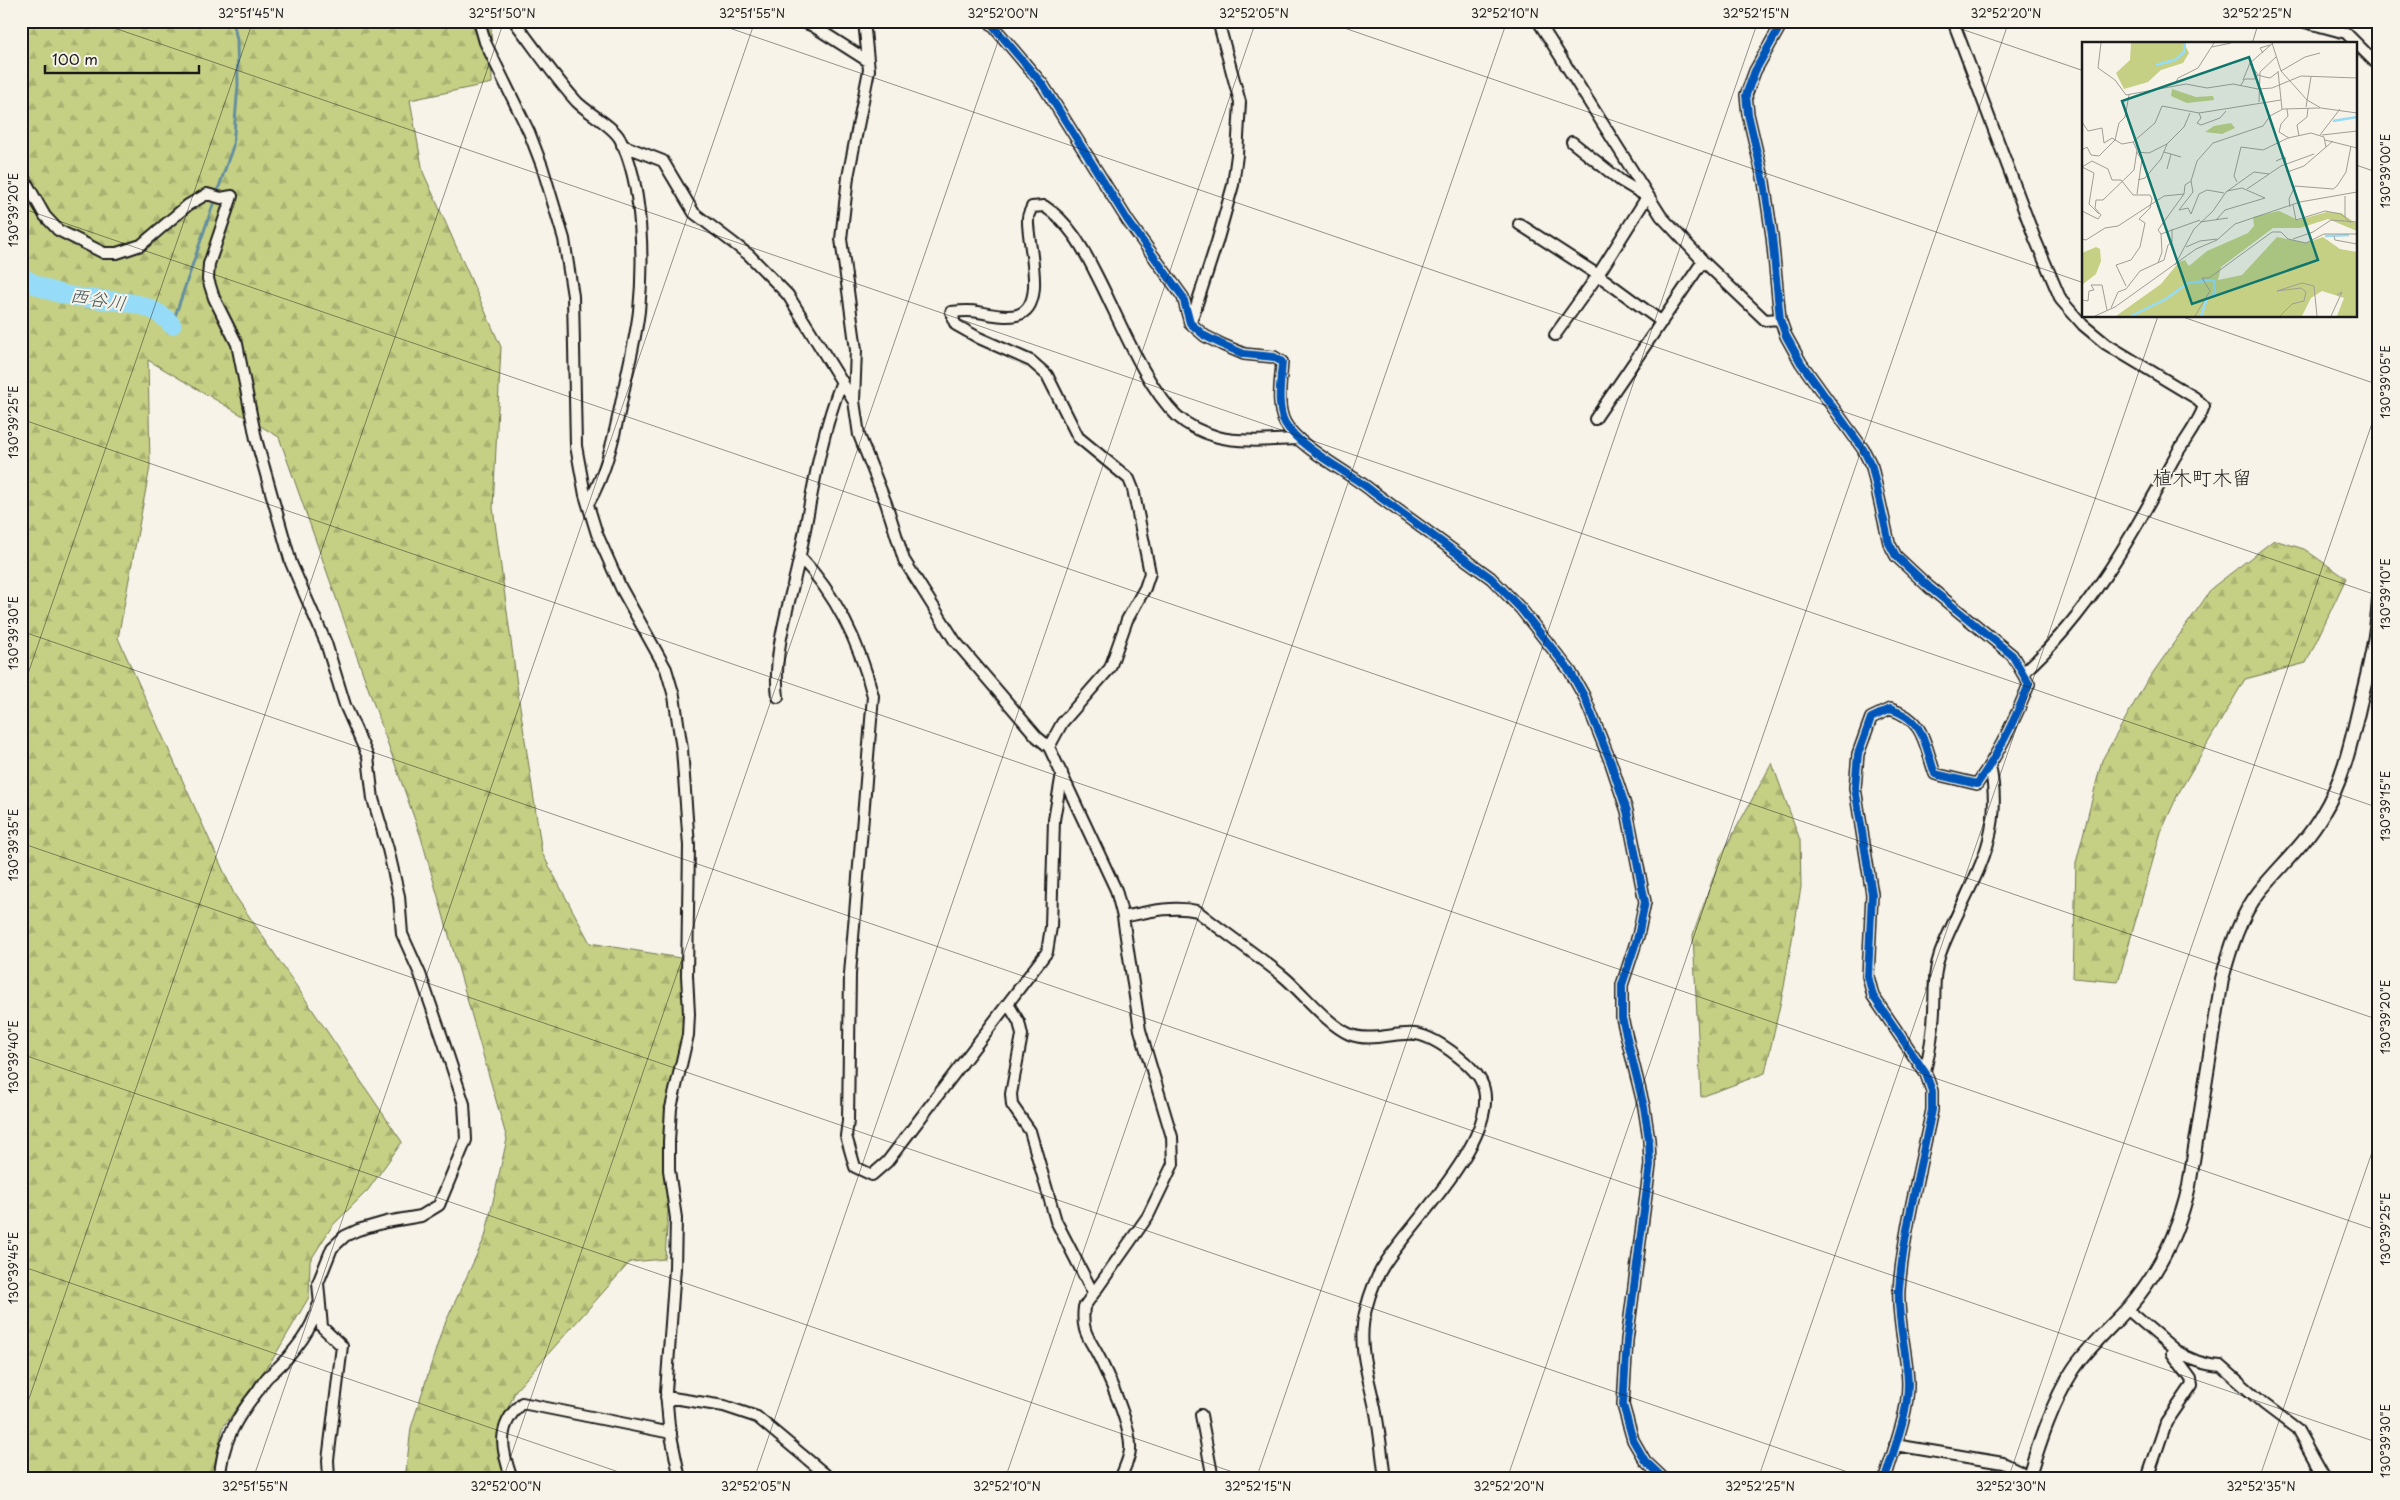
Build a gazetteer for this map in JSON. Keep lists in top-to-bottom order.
{
  "districts": ["植木町木留"],
  "water": ["西谷川"],
  "scale_bar": "100 m",
  "coordinates": [
    "32°51'45\"N",
    "32°51'50\"N",
    "32°51'55\"N",
    "32°52'00\"N",
    "32°52'05\"N",
    "32°52'10\"N",
    "32°52'15\"N",
    "32°52'20\"N",
    "32°52'25\"N",
    "130°39'00\"E",
    "130°39'20\"E",
    "130°39'05\"E",
    "130°39'25\"E",
    "130°39'10\"E",
    "130°39'30\"E",
    "130°39'15\"E",
    "130°39'35\"E",
    "130°39'40\"E",
    "130°39'45\"E",
    "32°52'30\"N",
    "32°52'35\"N"
  ]
}
